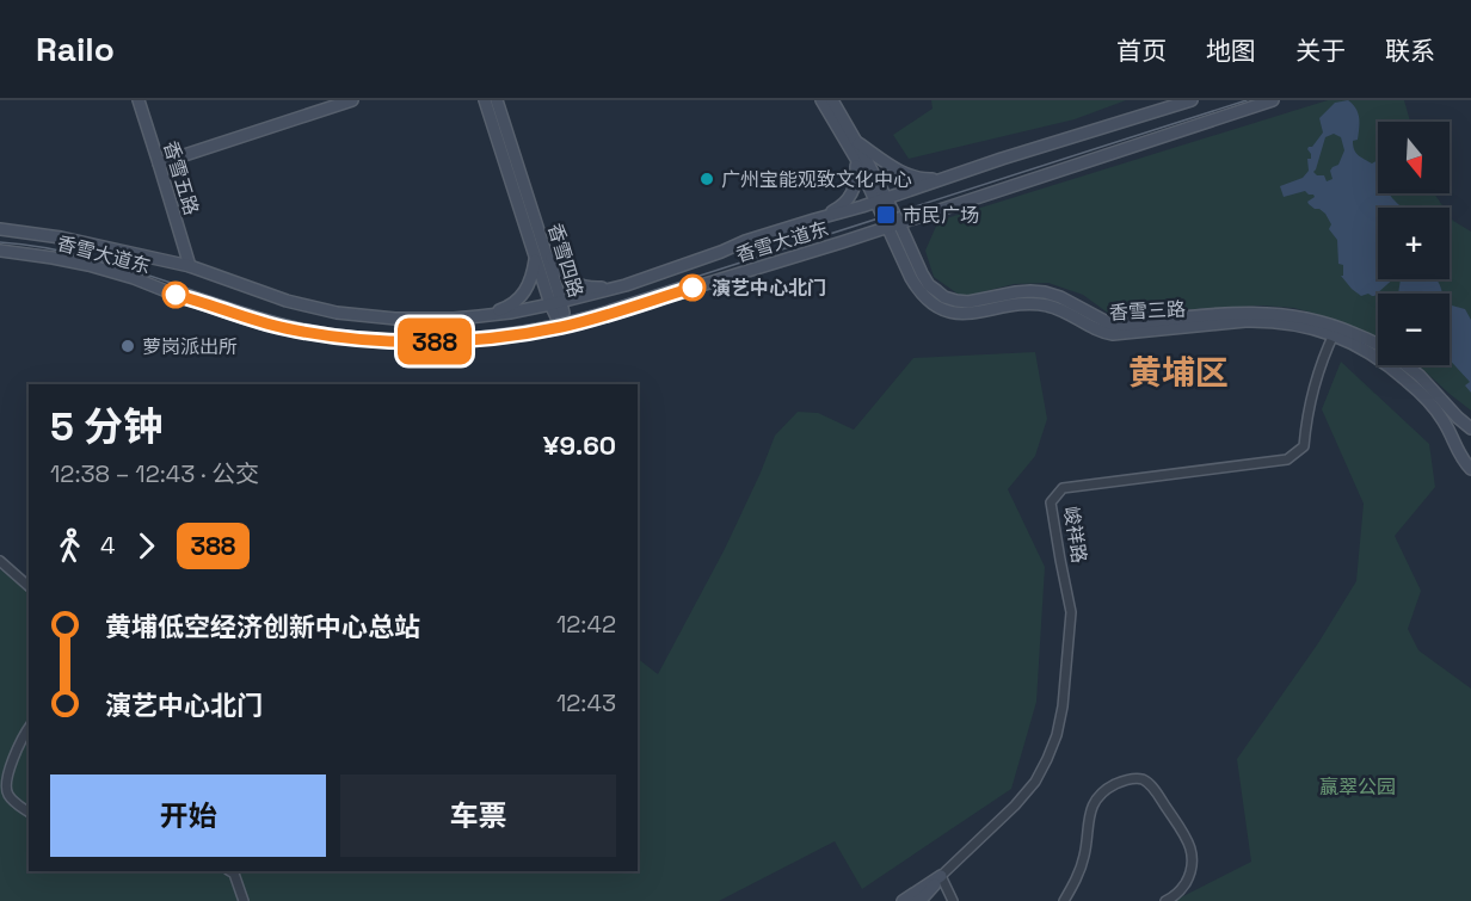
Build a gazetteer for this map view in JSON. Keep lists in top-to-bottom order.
{
  "streets": {
    "main road": [
      "香雪五路",
      "香雪大道东",
      "香雪四路",
      "香雪三路",
      "峻祥路"
    ]
  },
  "crossings": [
    ["香雪五路", "香雪大道东"],
    ["香雪大道东", "香雪四路"],
    ["香雪大道东", "香雪三路"],
    ["香雪三路", "峻祥路"]
  ],
  "districts": ["黄埔区"],
  "parks": ["赢翠公园"],
  "places": {
    "other": ["广州宝能观致文化中心", "演艺中心北门", "萝岗派出所"],
    "transit": ["市民广场"]
  },
  "lines": ["bus line 388"],
  "north": "bottom",
  "page": {
    "header": "Railo",
    "nav": [
      "首页",
      "地图",
      "关于",
      "联系"
    ],
    "on_map": "388",
    "map_buttons": ["+", "−"],
    "heading": ["5 分钟", "12:38 – 12:43 · 公交", "¥9.60"],
    "legs": ["4", "388"],
    "list": [
      {
        "name": "黄埔低空经济创新中心总站",
        "value": "12:42"
      },
      {
        "name": "演艺中心北门",
        "value": "12:43"
      }
    ],
    "buttons": ["开始", "车票"]
  }
}
